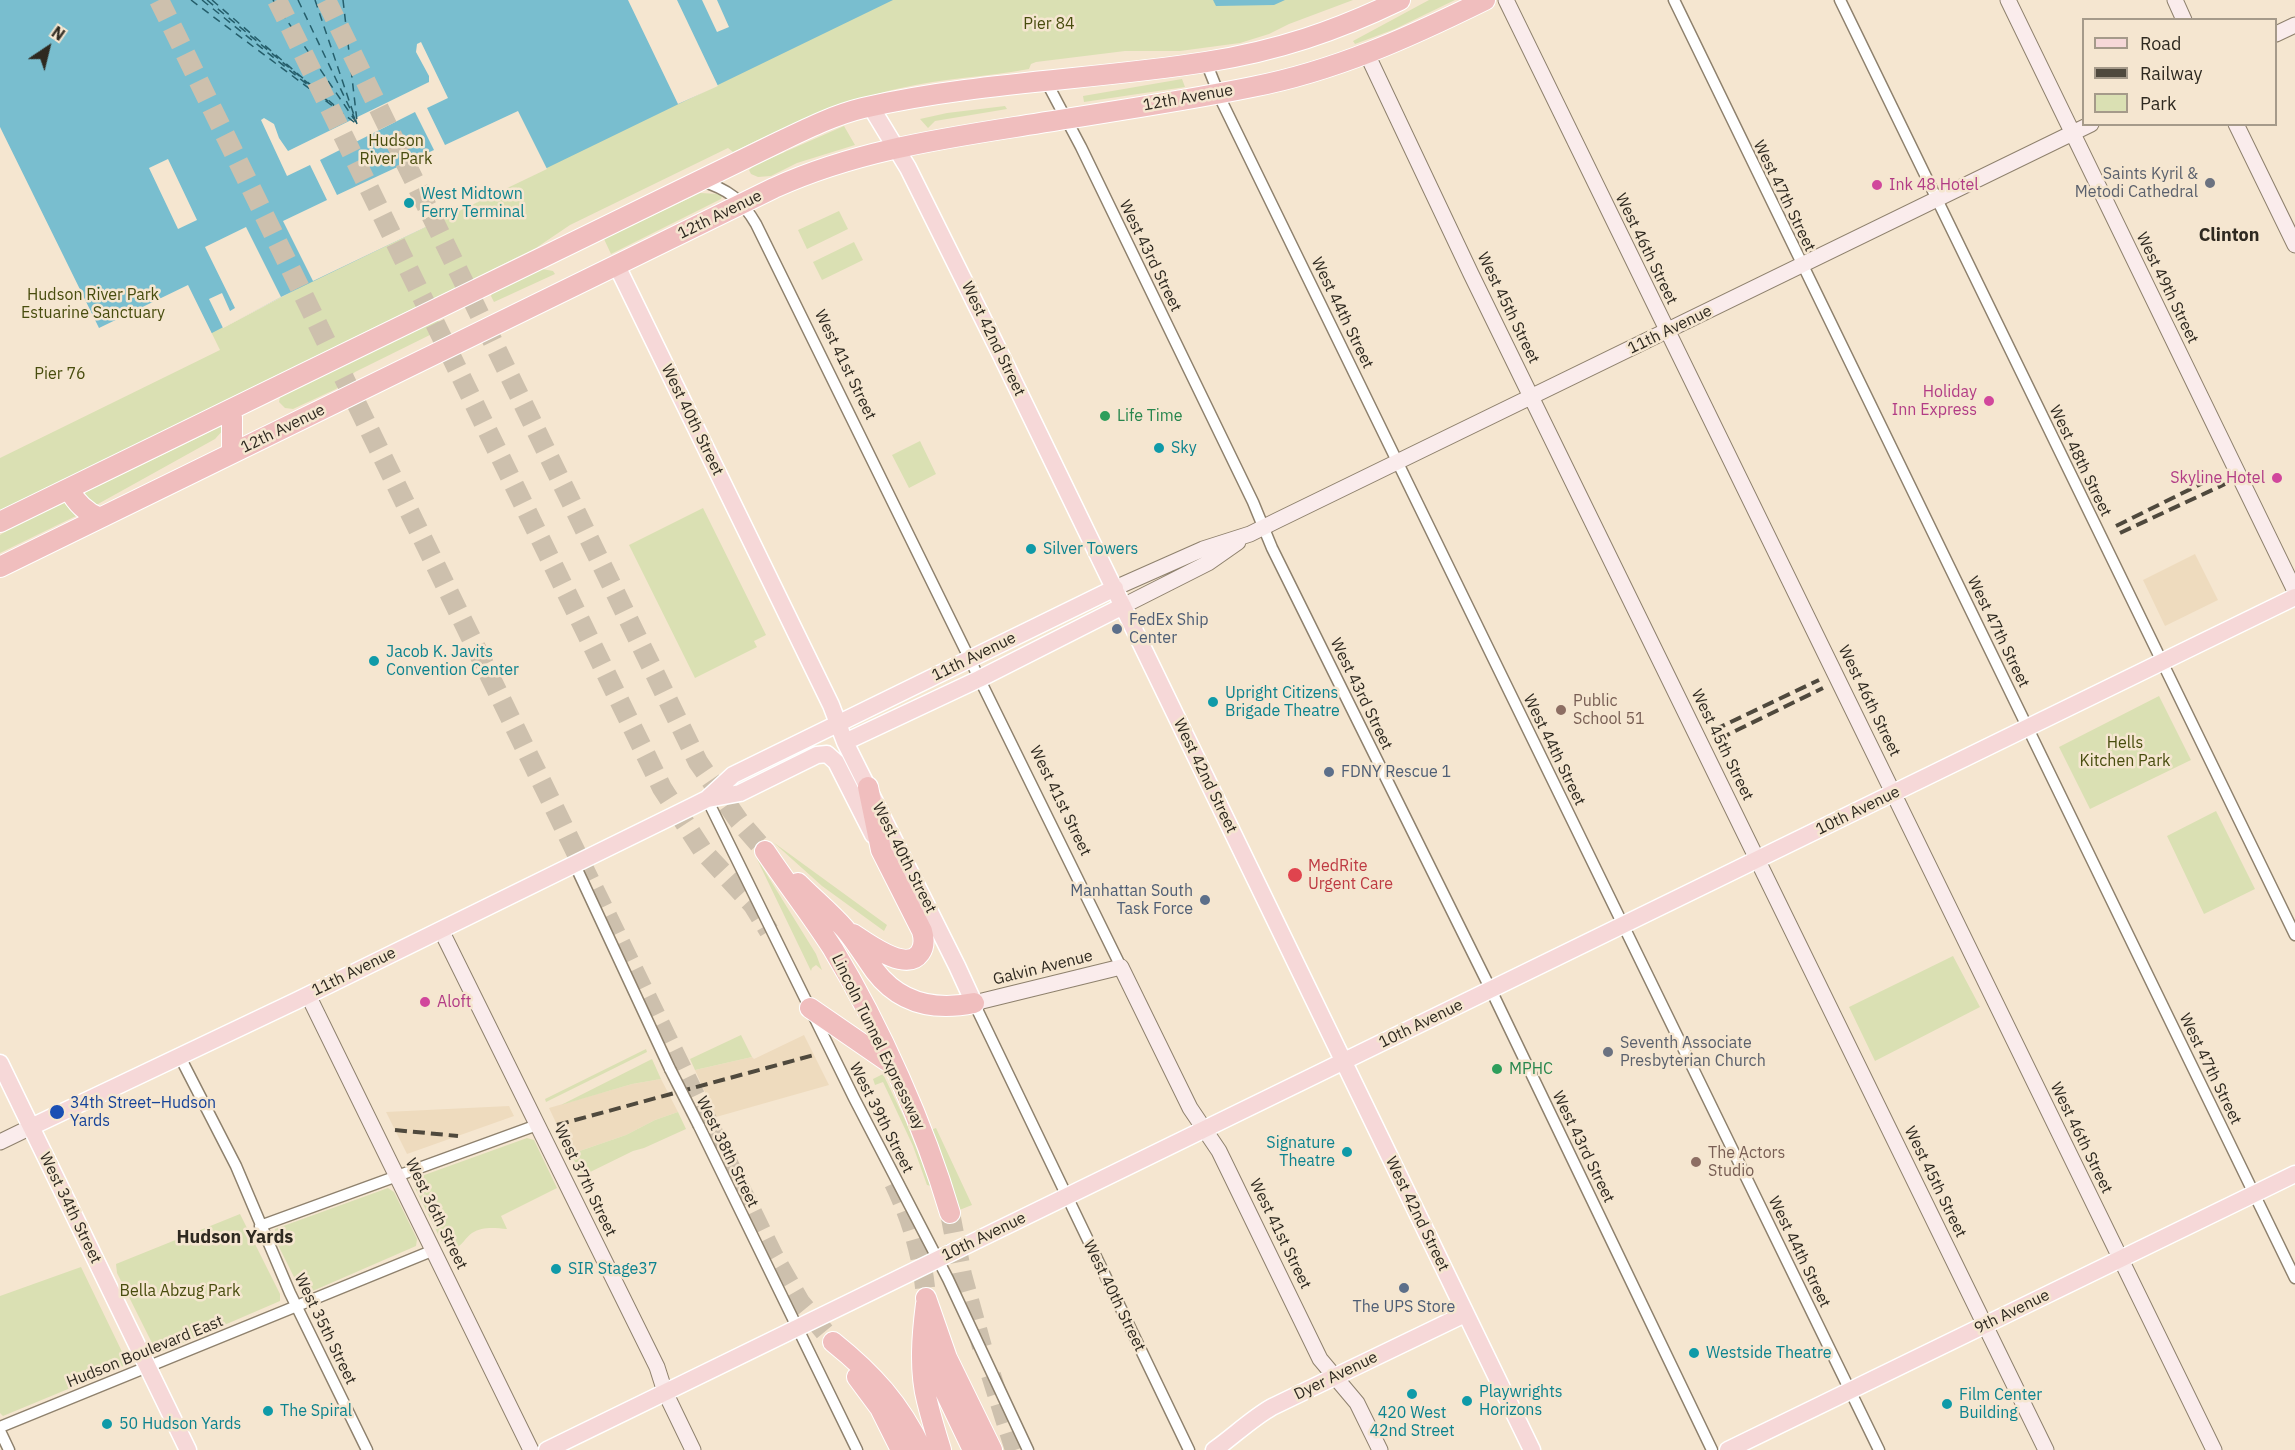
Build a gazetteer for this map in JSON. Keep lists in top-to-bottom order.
{
  "streets": {
    "highway": ["12th Avenue", "Lincoln Tunnel Expressway"],
    "main road": [
      "West 46th Street",
      "West 49th Street",
      "West 45th Street",
      "11th Avenue",
      "West 42nd Street",
      "West 41st Street",
      "West 40th Street",
      "10th Avenue",
      "Galvin Avenue",
      "West 37th Street",
      "West 34th Street",
      "West 36th Street",
      "9th Avenue",
      "Dyer Avenue"
    ],
    "street": [
      "West 47th Street",
      "West 43rd Street",
      "West 44th Street",
      "West 48th Street",
      "West 39th Street",
      "West 38th Street",
      "West 35th Street",
      "Hudson Boulevard East"
    ]
  },
  "crossings": [
    ["12th Avenue", "West 43rd Street"],
    ["12th Avenue", "West 45th Street"],
    ["12th Avenue", "West 44th Street"],
    ["12th Avenue", "West 42nd Street"],
    ["12th Avenue", "West 41st Street"],
    ["12th Avenue", "West 40th Street"],
    ["West 47th Street", "11th Avenue"],
    ["West 47th Street", "10th Avenue"],
    ["West 47th Street", "9th Avenue"],
    ["West 46th Street", "11th Avenue"],
    ["West 46th Street", "10th Avenue"],
    ["West 46th Street", "9th Avenue"],
    ["West 43rd Street", "11th Avenue"],
    ["West 43rd Street", "10th Avenue"],
    ["West 49th Street", "11th Avenue"],
    ["West 45th Street", "11th Avenue"],
    ["West 45th Street", "10th Avenue"],
    ["West 45th Street", "9th Avenue"],
    ["West 44th Street", "11th Avenue"],
    ["West 44th Street", "10th Avenue"],
    ["West 44th Street", "9th Avenue"],
    ["11th Avenue", "West 42nd Street"],
    ["11th Avenue", "West 41st Street"],
    ["11th Avenue", "West 40th Street"],
    ["11th Avenue", "West 48th Street"],
    ["11th Avenue", "West 39th Street"],
    ["11th Avenue", "West 38th Street"],
    ["11th Avenue", "West 37th Street"],
    ["11th Avenue", "West 34th Street"],
    ["11th Avenue", "West 36th Street"],
    ["11th Avenue", "West 35th Street"],
    ["West 42nd Street", "10th Avenue"],
    ["West 42nd Street", "Dyer Avenue"],
    ["West 41st Street", "10th Avenue"],
    ["West 41st Street", "Galvin Avenue"],
    ["West 41st Street", "Dyer Avenue"],
    ["West 40th Street", "10th Avenue"],
    ["West 40th Street", "Galvin Avenue"],
    ["West 48th Street", "10th Avenue"],
    ["10th Avenue", "West 39th Street"],
    ["10th Avenue", "West 38th Street"],
    ["10th Avenue", "West 37th Street"],
    ["West 34th Street", "Hudson Boulevard East"],
    ["West 36th Street", "Hudson Boulevard East"],
    ["West 35th Street", "Hudson Boulevard East"]
  ],
  "districts": ["Clinton", "Hudson Yards"],
  "parks": [
    "Pier 84",
    "Hudson River Park",
    "Hudson River Park Estuarine Sanctuary",
    "Pier 76",
    "Hells Kitchen Park",
    "Bella Abzug Park"
  ],
  "places": [
    "Saints Kyril & Metodi Cathedral",
    "Ink 48 Hotel",
    "West Midtown Ferry Terminal",
    "Holiday Inn Express",
    "Life Time",
    "Sky",
    "Skyline Hotel",
    "Silver Towers",
    "FedEx Ship Center",
    "Jacob K. Javits Convention Center",
    "Upright Citizens Brigade Theatre",
    "Public School 51",
    "FDNY Rescue 1",
    "MedRite Urgent Care",
    "Manhattan South Task Force",
    "Aloft",
    "Seventh Associate Presbyterian Church",
    "MPHC",
    "34th Street–Hudson Yards",
    "Signature Theatre",
    "The Actors Studio",
    "SIR Stage37",
    "The UPS Store",
    "Westside Theatre",
    "420 West 42nd Street",
    "Playwrights Horizons",
    "Film Center Building",
    "The Spiral",
    "50 Hudson Yards"
  ],
  "legend": ["Road", "Railway", "Park"],
  "north": "top right"
}
